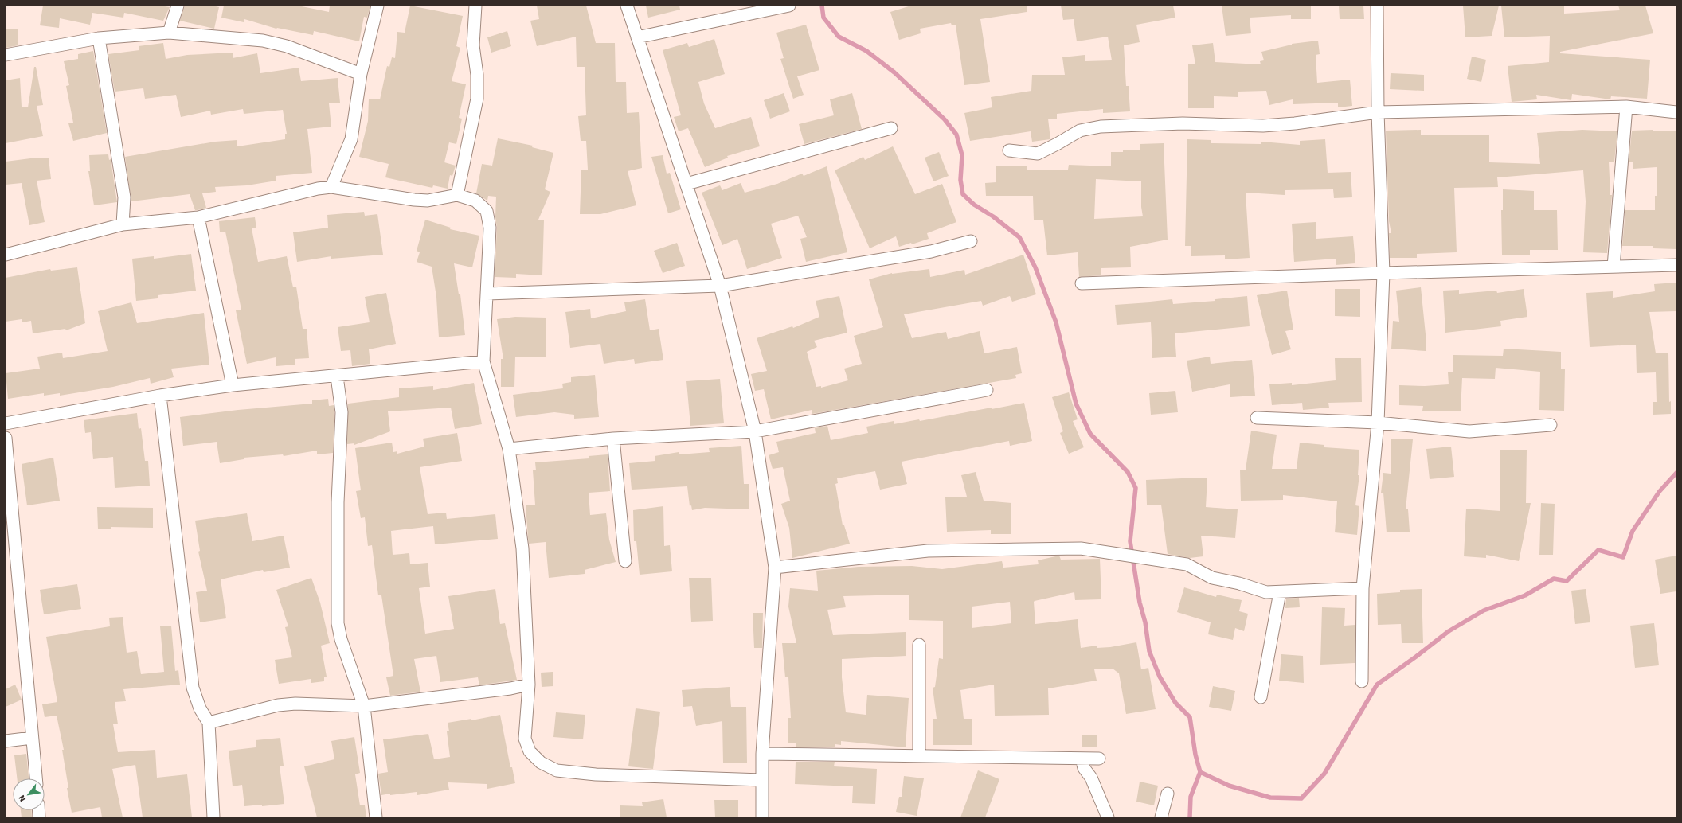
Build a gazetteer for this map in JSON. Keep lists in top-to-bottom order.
{
  "north": "bottom left"
}
